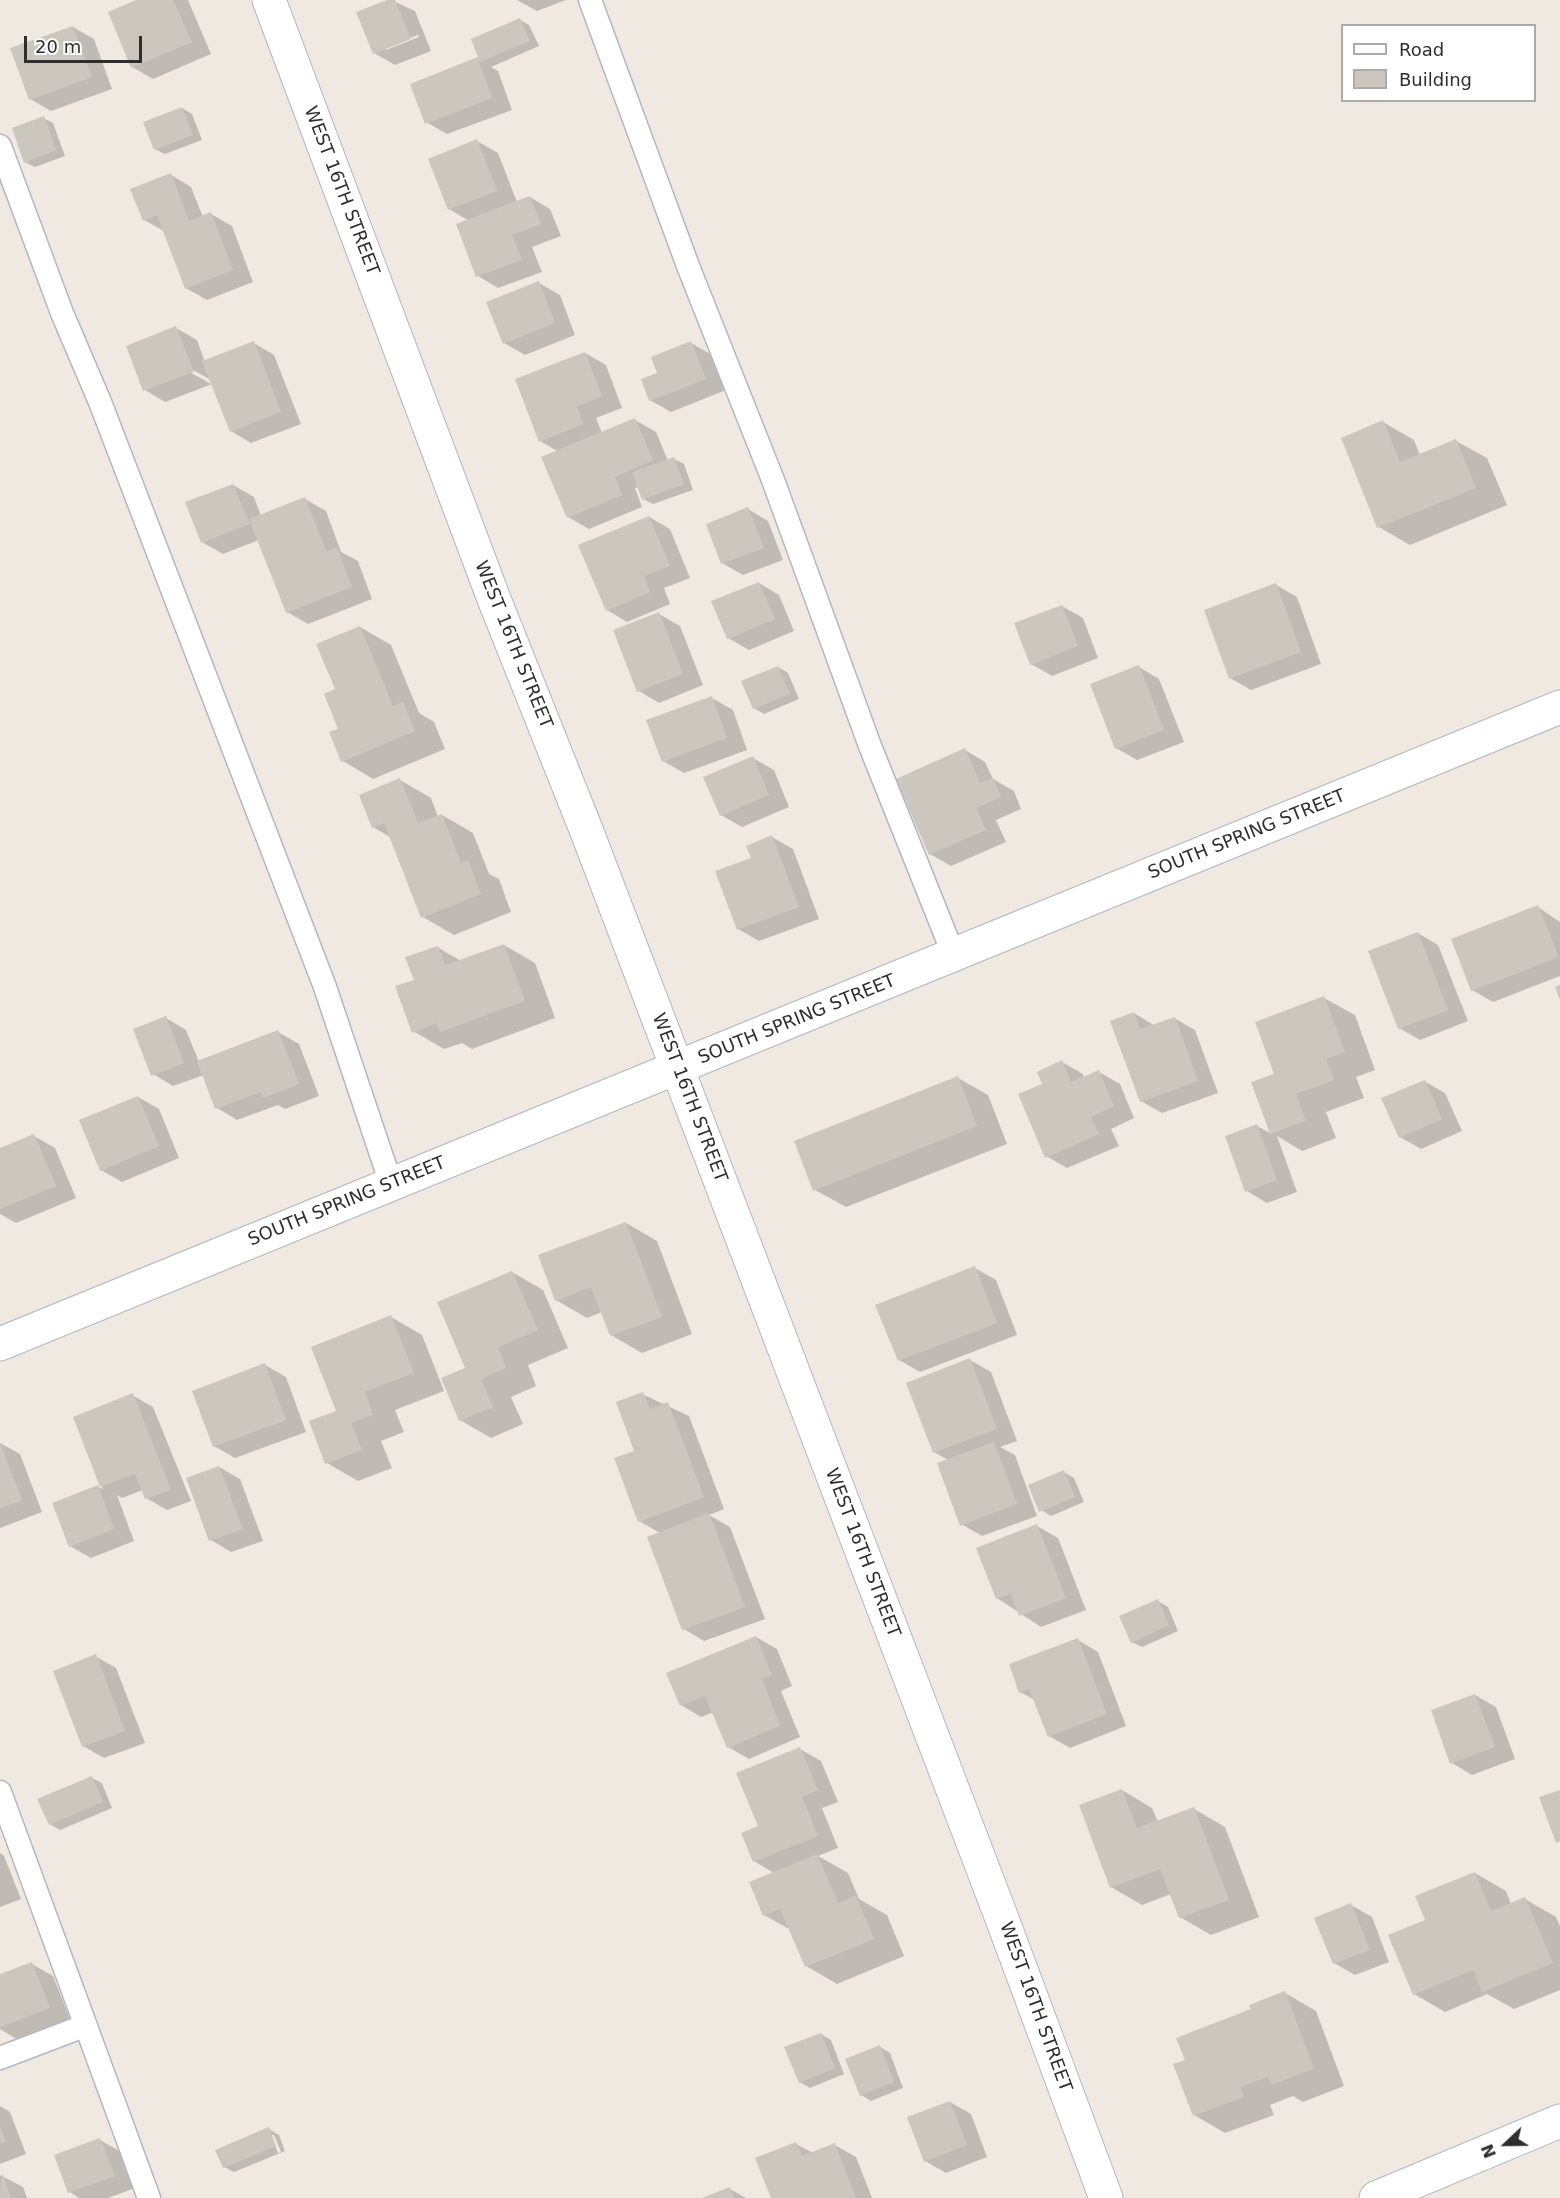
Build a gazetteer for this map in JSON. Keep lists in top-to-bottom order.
{
  "streets": {
    "street": ["WEST 16TH STREET", "SOUTH SPRING STREET"]
  },
  "crossings": [
    ["WEST 16TH STREET", "SOUTH SPRING STREET"]
  ],
  "legend": ["Road", "Building"],
  "scale_bar": "20 m",
  "north": "left"
}
